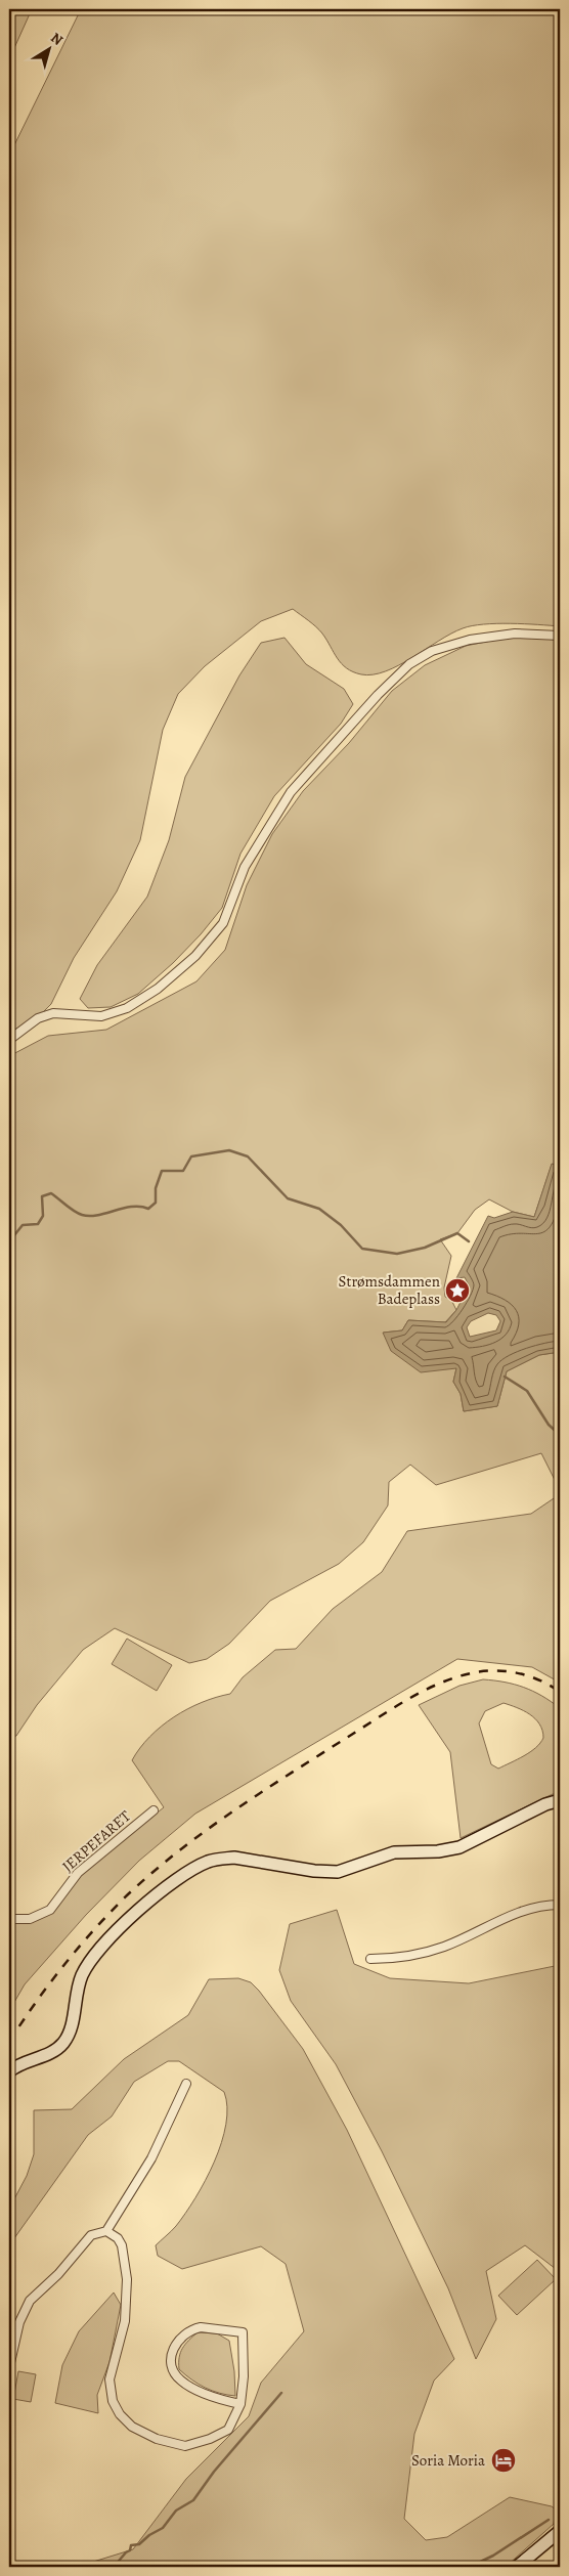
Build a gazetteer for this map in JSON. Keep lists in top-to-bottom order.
{
  "streets": {
    "street": ["JERPEFARET"]
  },
  "places": {
    "place": ["Strømsdammen Badeplass"],
    "hotel": ["Soria Moria"]
  },
  "north": "top right"
}
